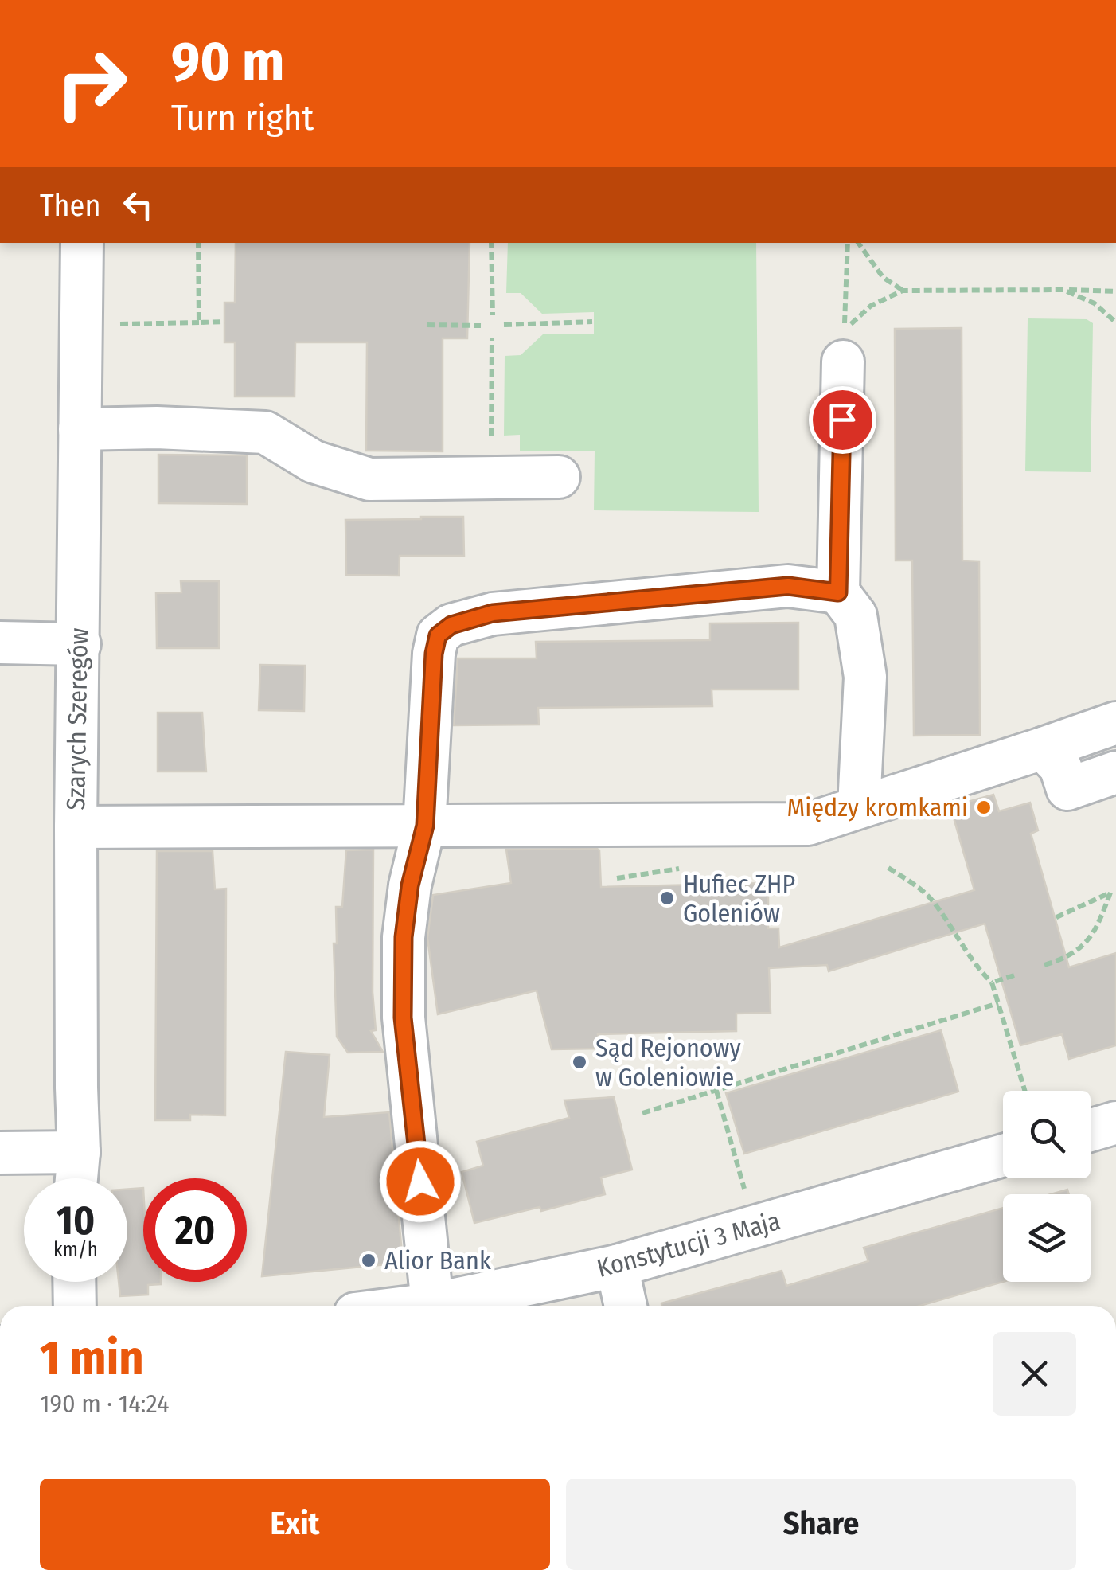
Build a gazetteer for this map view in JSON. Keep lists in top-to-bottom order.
{
  "streets": {
    "street": ["Szarych Szeregów", "Konstytucji 3 Maja"]
  },
  "places": [
    "Między kromkami",
    "Hufiec ZHP Goleniów",
    "Sąd Rejonowy w Goleniowie",
    "Alior Bank"
  ],
  "page": {
    "turn": ["90 m", "Turn right"],
    "then": "Then",
    "speed": "10 km/h",
    "limit": "20",
    "heading": ["1 min", "190 m · 14:24"],
    "buttons": ["Exit", "Share"]
  }
}
